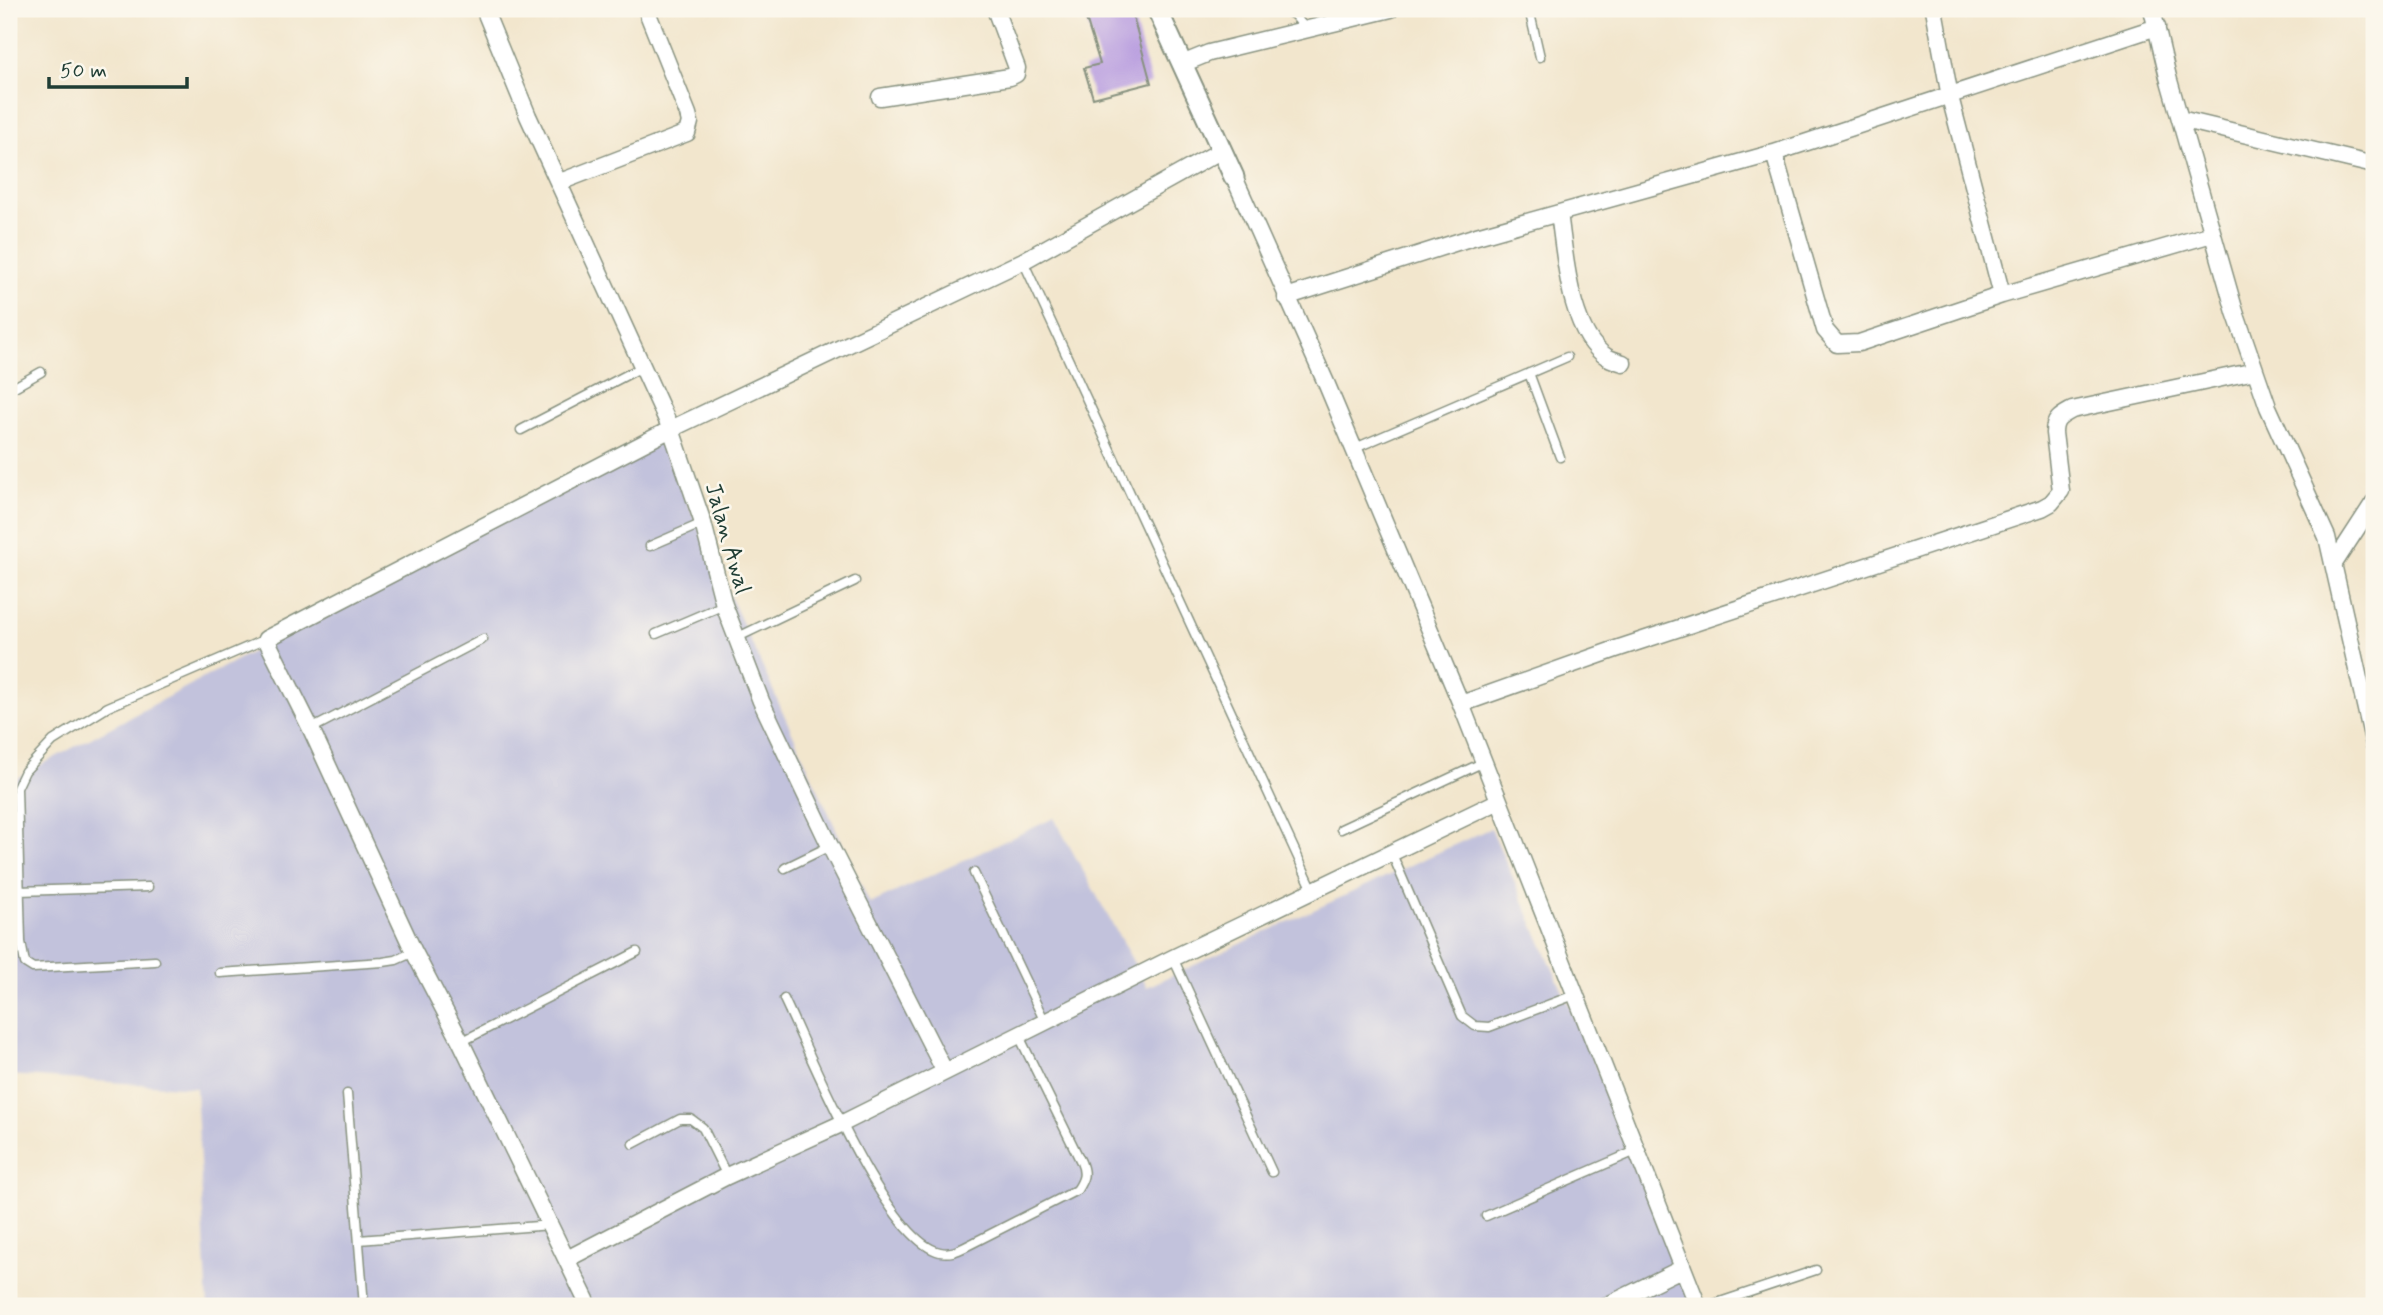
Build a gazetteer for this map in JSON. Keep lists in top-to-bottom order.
{
  "streets": {
    "street": ["Jalan Awal"]
  },
  "scale_bar": "50 m"
}
